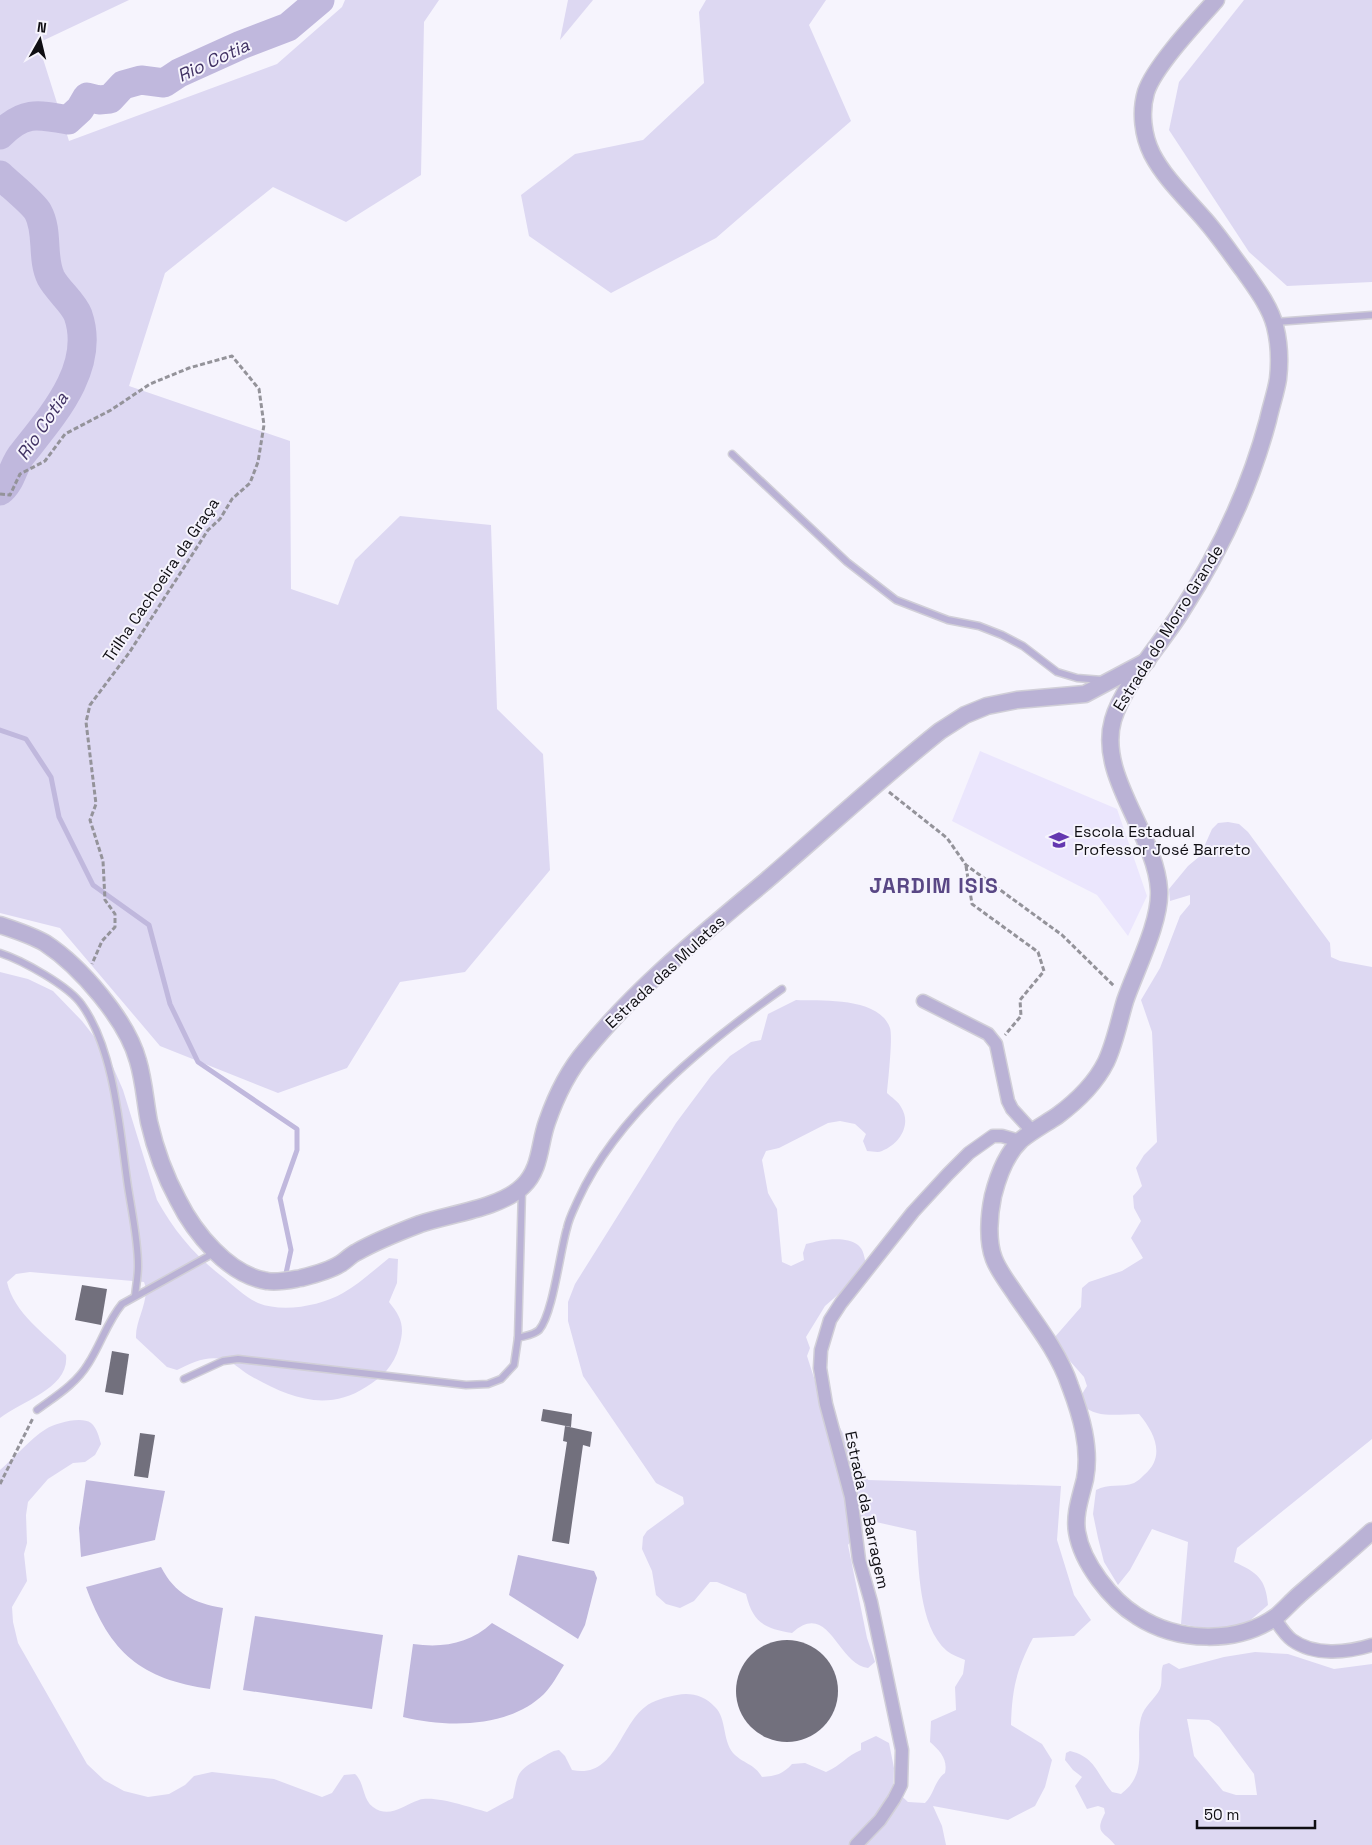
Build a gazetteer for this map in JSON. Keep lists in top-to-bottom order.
{
  "streets": {
    "street": ["Estrada do Morro Grande", "Estrada das Mulatas", "Estrada da Barragem"],
    "path": ["Trilha Cachoeira da Graça"]
  },
  "crossings": [
    ["Estrada do Morro Grande", "Estrada das Mulatas"],
    ["Estrada do Morro Grande", "Estrada da Barragem"]
  ],
  "districts": ["JARDIM ISIS"],
  "water": ["Rio Cotia"],
  "places": {
    "school or university": ["Escola Estadual Professor José Barreto"]
  },
  "scale_bar": "50 m",
  "north": "top"
}
